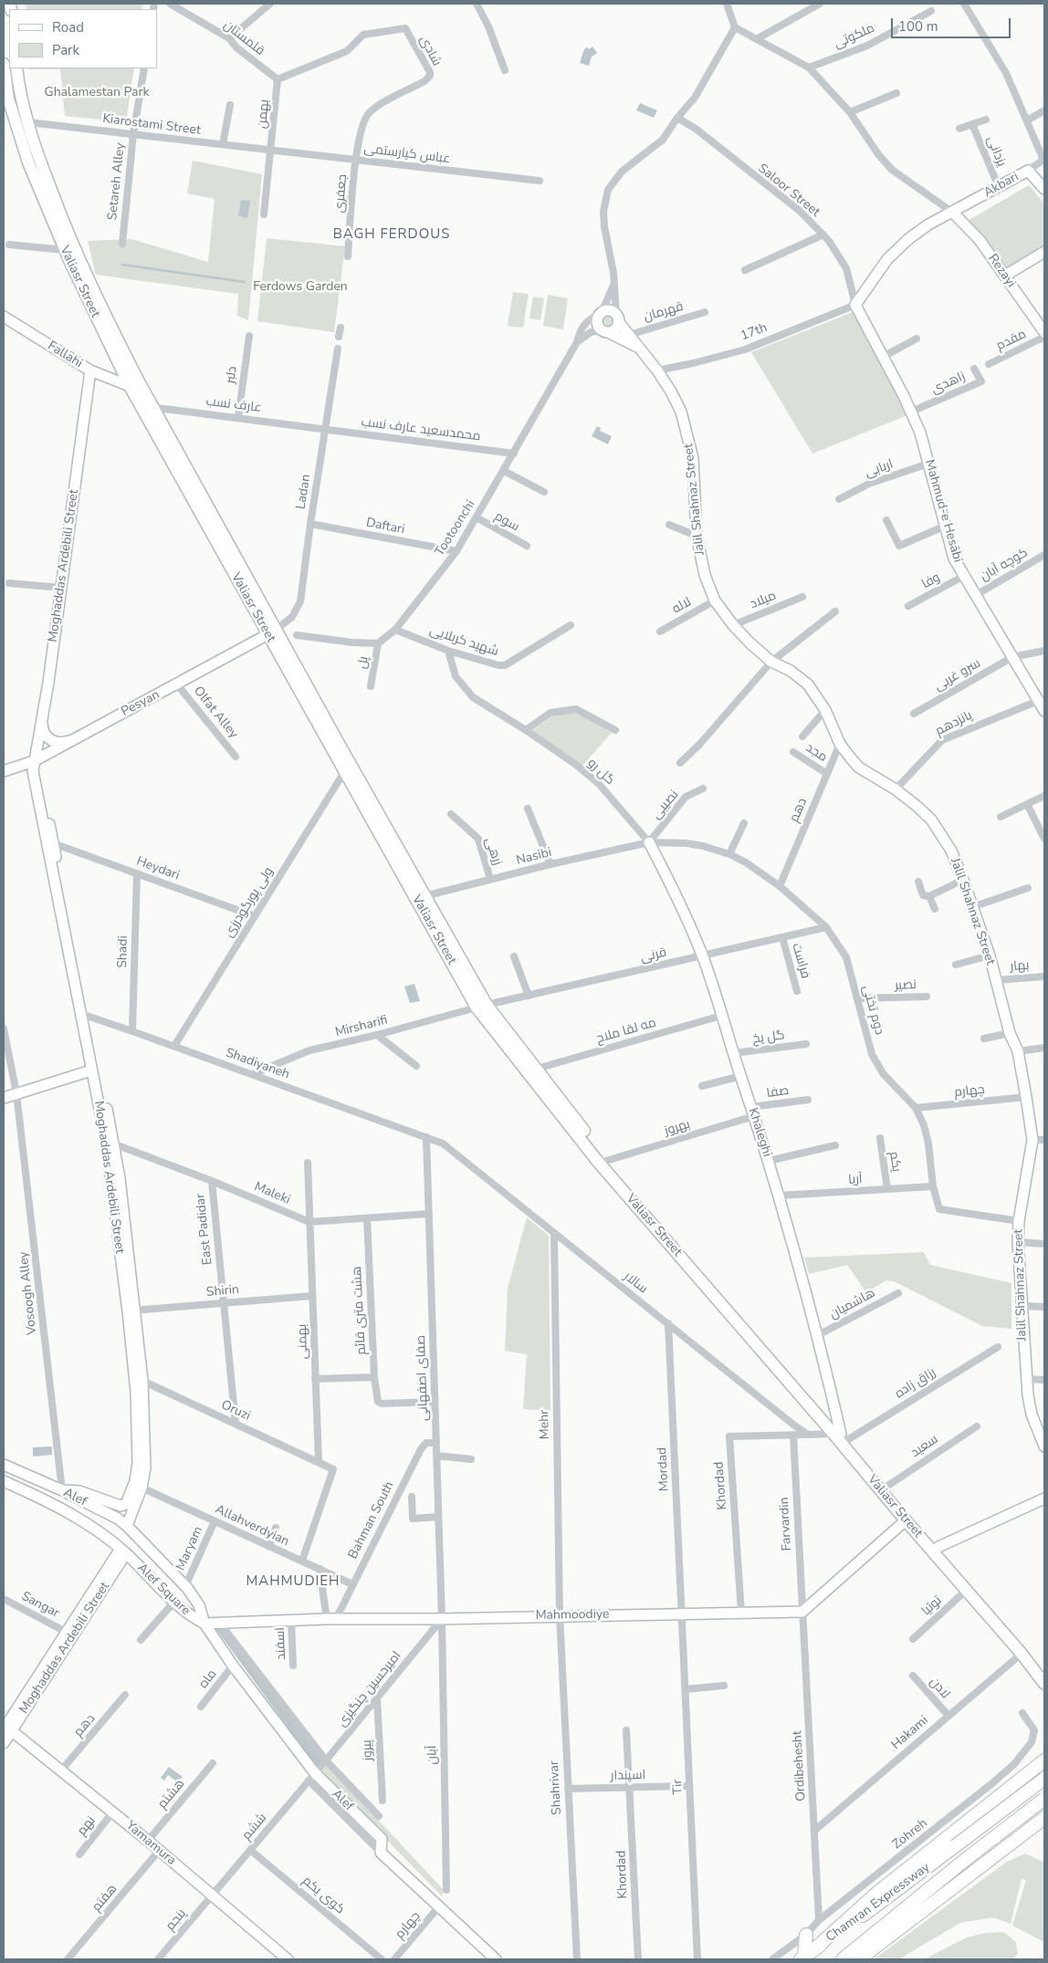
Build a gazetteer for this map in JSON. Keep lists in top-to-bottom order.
{
  "streets": {
    "highway": ["Chamran Expressway"],
    "main road": ["Valiasr Street"],
    "street": [
      "ملکوتی",
      "قلمستان",
      "شادی",
      "بهمن",
      "Kiarostami Street",
      "یزدانی",
      "عباس کیارستمی",
      "Setareh Alley",
      "Akbari",
      "Saloor Street",
      "جعفری",
      "Rezayi",
      "قهرمان",
      "17th",
      "مقدم",
      "Fallahi",
      "دلبر",
      "زاهدی",
      "عارف نسب",
      "محمدسعید عارف نسب",
      "اربابی",
      "Ladan",
      "Jalil Shahnaz Street",
      "Mahmud-e Hesābi",
      "سوم",
      "Daftari",
      "Tootoonchi",
      "کوچه آبان",
      "Moghaddas Ardebili Street",
      "وفا",
      "میلاد",
      "لاله",
      "شهید کربلایی",
      "پل",
      "سرو غربی",
      "Pesyan",
      "Olfat Alley",
      "پانزدهم",
      "مجد",
      "گل رو",
      "نصیبی",
      "دهم",
      "زرهی",
      "Nasibi",
      "Heydari",
      "ولی پورگودرزی",
      "Shadi",
      "قرنی",
      "فراست",
      "بهار",
      "نصیر",
      "دوم تختی",
      "Mirsharifi",
      "مه لقا ملاح",
      "گل یخ",
      "Shadiyaneh",
      "چهارم",
      "صفا",
      "بهروز",
      "Khaleghi",
      "یکم",
      "آریا",
      "Maleki",
      "East Padidar",
      "سالار",
      "Shirin",
      "Vosoogh Alley",
      "هاشمیان",
      "هشت متری قائم",
      "بهمنی",
      "صفای اصفهانی",
      "رزاق زاده",
      "Oruzi",
      "Mehr",
      "سعید",
      "Mordad",
      "Khordad",
      "Alef",
      "Bahman South",
      "Farvardin",
      "Allahverdyian",
      "Maryam",
      "Alef Square",
      "Sangar",
      "توتیا",
      "Mahmoodiye",
      "اسفند",
      "ماه",
      "لادن",
      "امیرحسین چنگیزی",
      "Hakami",
      "پیروز",
      "آبان",
      "Ordibehesht",
      "اسپندار",
      "Tir",
      "Shahrivar",
      "هشتم",
      "نهم",
      "ششم",
      "Zohreh",
      "Yamamura",
      "کوی یکم",
      "هفتم",
      "پنجم"
    ]
  },
  "crossings": [
    ["قلمستان", "شادی"],
    ["قلمستان", "بهمن"],
    ["شادی", "بهمن"],
    ["شادی", "عباس کیارستمی"],
    ["شادی", "جعفری"],
    ["بهمن", "Kiarostami Street"],
    ["بهمن", "عباس کیارستمی"],
    ["Kiarostami Street", "عباس کیارستمی"],
    ["Kiarostami Street", "Setareh Alley"],
    ["Kiarostami Street", "Valiasr Street"],
    ["یزدانی", "Akbari"],
    ["عباس کیارستمی", "جعفری"],
    ["Akbari", "Saloor Street"],
    ["Akbari", "Rezayi"],
    ["Akbari", "17th"],
    ["Akbari", "Mahmud-e Hesābi"],
    ["Saloor Street", "17th"],
    ["Saloor Street", "Mahmud-e Hesābi"],
    ["Valiasr Street", "Fallahi"],
    ["Valiasr Street", "عارف نسب"],
    ["Valiasr Street", "Ladan"],
    ["Valiasr Street", "Pesyan"],
    ["Valiasr Street", "Nasibi"],
    ["Valiasr Street", "ولی پورگودرزی"],
    ["Valiasr Street", "قرنی"],
    ["Valiasr Street", "Mirsharifi"],
    ["Valiasr Street", "مه لقا ملاح"],
    ["Valiasr Street", "بهروز"],
    ["Valiasr Street", "Khaleghi"],
    ["Valiasr Street", "رزاق زاده"],
    ["Valiasr Street", "سعید"],
    ["Valiasr Street", "توتیا"],
    ["Valiasr Street", "Hakami"],
    ["قهرمان", "Jalil Shahnaz Street"],
    ["17th", "Jalil Shahnaz Street"],
    ["17th", "Mahmud-e Hesābi"],
    ["Fallahi", "Moghaddas Ardebili Street"],
    ["دلبر", "عارف نسب"],
    ["زاهدی", "Mahmud-e Hesābi"],
    ["عارف نسب", "محمدسعید عارف نسب"],
    ["عارف نسب", "Ladan"],
    ["محمدسعید عارف نسب", "Ladan"],
    ["محمدسعید عارف نسب", "Tootoonchi"],
    ["اربابی", "Mahmud-e Hesābi"],
    ["Ladan", "Daftari"],
    ["Ladan", "Pesyan"],
    ["Jalil Shahnaz Street", "Tootoonchi"],
    ["Jalil Shahnaz Street", "میلاد"],
    ["Jalil Shahnaz Street", "لاله"],
    ["Jalil Shahnaz Street", "پانزدهم"],
    ["Jalil Shahnaz Street", "دهم"],
    ["Jalil Shahnaz Street", "بهار"],
    ["Jalil Shahnaz Street", "دوم تختی"],
    ["Jalil Shahnaz Street", "چهارم"],
    ["Mahmud-e Hesābi", "کوچه آبان"],
    ["Mahmud-e Hesābi", "وفا"],
    ["Mahmud-e Hesābi", "سرو غربی"],
    ["Mahmud-e Hesābi", "پانزدهم"],
    ["سوم", "Tootoonchi"],
    ["Daftari", "Tootoonchi"],
    ["Tootoonchi", "شهید کربلایی"],
    ["Tootoonchi", "پل"],
    ["Moghaddas Ardebili Street", "Pesyan"],
    ["Moghaddas Ardebili Street", "Heydari"],
    ["Moghaddas Ardebili Street", "Shadiyaneh"],
    ["Moghaddas Ardebili Street", "Maleki"],
    ["Moghaddas Ardebili Street", "Shirin"],
    ["Moghaddas Ardebili Street", "Vosoogh Alley"],
    ["Moghaddas Ardebili Street", "Oruzi"],
    ["Moghaddas Ardebili Street", "Alef"],
    ["Moghaddas Ardebili Street", "Allahverdyian"],
    ["Moghaddas Ardebili Street", "Alef Square"],
    ["Moghaddas Ardebili Street", "Sangar"],
    ["Moghaddas Ardebili Street", "Yamamura"],
    ["شهید کربلایی", "گل رو"],
    ["Pesyan", "Olfat Alley"],
    ["مجد", "دهم"],
    ["گل رو", "نصیبی"],
    ["گل رو", "Nasibi"],
    ["گل رو", "دوم تختی"],
    ["گل رو", "Khaleghi"],
    ["نصیبی", "Nasibi"],
    ["نصیبی", "دوم تختی"],
    ["نصیبی", "Khaleghi"],
    ["دهم", "دوم تختی"],
    ["دهم", "Yamamura"],
    ["زرهی", "Nasibi"],
    ["Nasibi", "دوم تختی"],
    ["Nasibi", "Khaleghi"],
    ["Heydari", "ولی پورگودرزی"],
    ["Heydari", "Shadi"],
    ["ولی پورگودرزی", "Shadiyaneh"],
    ["Shadi", "Shadiyaneh"],
    ["قرنی", "فراست"],
    ["قرنی", "دوم تختی"],
    ["قرنی", "Mirsharifi"],
    ["قرنی", "Khaleghi"],
    ["نصیر", "دوم تختی"],
    ["دوم تختی", "چهارم"],
    ["دوم تختی", "Khaleghi"],
    ["دوم تختی", "آریا"],
    ["Mirsharifi", "Shadiyaneh"],
    ["مه لقا ملاح", "Khaleghi"],
    ["گل یخ", "Khaleghi"],
    ["Shadiyaneh", "سالار"],
    ["Shadiyaneh", "صفای اصفهانی"],
    ["چهارم", "Alef"],
    ["صفا", "بهروز"],
    ["صفا", "Khaleghi"],
    ["بهروز", "Khaleghi"],
    ["Khaleghi", "آریا"],
    ["Khaleghi", "هاشمیان"],
    ["Khaleghi", "رزاق زاده"],
    ["یکم", "آریا"],
    ["Maleki", "East Padidar"],
    ["Maleki", "هشت متری قائم"],
    ["Maleki", "بهمنی"],
    ["Maleki", "صفای اصفهانی"],
    ["East Padidar", "Shirin"],
    ["East Padidar", "Oruzi"],
    ["سالار", "صفای اصفهانی"],
    ["سالار", "Mehr"],
    ["سالار", "Mordad"],
    ["سالار", "Khordad"],
    ["Shirin", "بهمنی"],
    ["Vosoogh Alley", "Alef"],
    ["هشت متری قائم", "صفای اصفهانی"],
    ["بهمنی", "Oruzi"],
    ["صفای اصفهانی", "Bahman South"],
    ["صفای اصفهانی", "Mahmoodiye"],
    ["صفای اصفهانی", "امیرحسین چنگیزی"],
    ["صفای اصفهانی", "آبان"],
    ["Mehr", "Mahmoodiye"],
    ["Mehr", "Shahrivar"],
    ["Mordad", "Mahmoodiye"],
    ["Mordad", "Tir"],
    ["Khordad", "Farvardin"],
    ["Khordad", "Mahmoodiye"],
    ["Khordad", "اسپندار"],
    ["Alef", "Alef Square"],
    ["Alef", "Mahmoodiye"],
    ["Alef", "ماه"],
    ["Alef", "امیرحسین چنگیزی"],
    ["Alef", "ششم"],
    ["Bahman South", "Allahverdyian"],
    ["Bahman South", "Mahmoodiye"],
    ["Farvardin", "Mahmoodiye"],
    ["Farvardin", "Ordibehesht"],
    ["Allahverdyian", "Maryam"],
    ["Maryam", "Alef Square"],
    ["Alef Square", "Mahmoodiye"],
    ["Mahmoodiye", "اسفند"],
    ["Mahmoodiye", "امیرحسین چنگیزی"],
    ["Mahmoodiye", "آبان"],
    ["Mahmoodiye", "Ordibehesht"],
    ["Mahmoodiye", "Tir"],
    ["Mahmoodiye", "Shahrivar"],
    ["لادن", "Hakami"],
    ["امیرحسین چنگیزی", "پیروز"],
    ["امیرحسین چنگیزی", "آبان"],
    ["امیرحسین چنگیزی", "ششم"],
    ["Hakami", "Ordibehesht"],
    ["Ordibehesht", "Zohreh"],
    ["اسپندار", "Tir"],
    ["اسپندار", "Shahrivar"],
    ["هشتم", "Yamamura"],
    ["نهم", "Yamamura"],
    ["ششم", "Yamamura"],
    ["ششم", "کوی یکم"],
    ["ششم", "پنجم"],
    ["Yamamura", "هفتم"],
    ["Yamamura", "پنجم"]
  ],
  "districts": ["BAGH FERDOUS", "MAHMUDIEH"],
  "parks": ["Ghalamestan Park", "Ferdows Garden"],
  "legend": ["Road", "Park"],
  "scale_bar": "100 m"
}
